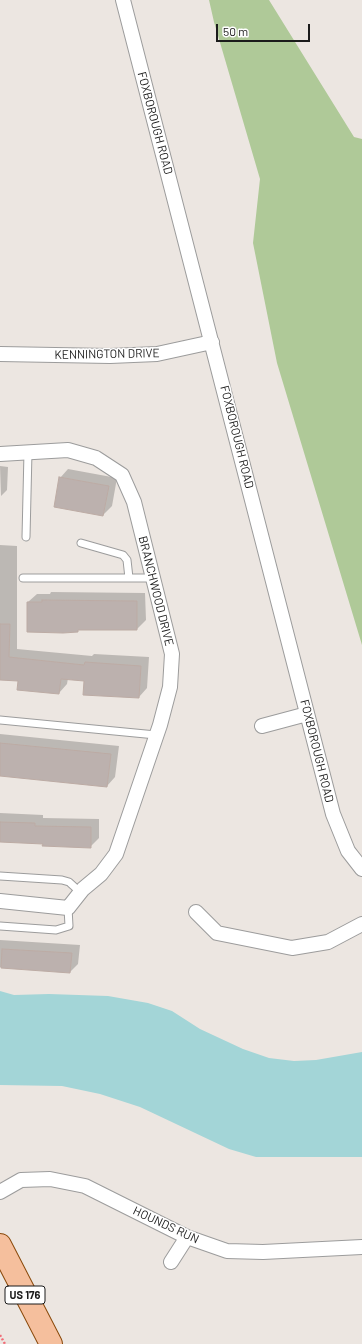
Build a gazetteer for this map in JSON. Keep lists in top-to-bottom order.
{
  "streets": {
    "main road": ["US 176"],
    "street": [
      "FOXBOROUGH ROAD",
      "KENNINGTON DRIVE",
      "BRANCHWOOD DRIVE",
      "HOUNDS RUN"
    ]
  },
  "crossings": [
    ["FOXBOROUGH ROAD", "KENNINGTON DRIVE"]
  ],
  "scale_bar": "50 m"
}
